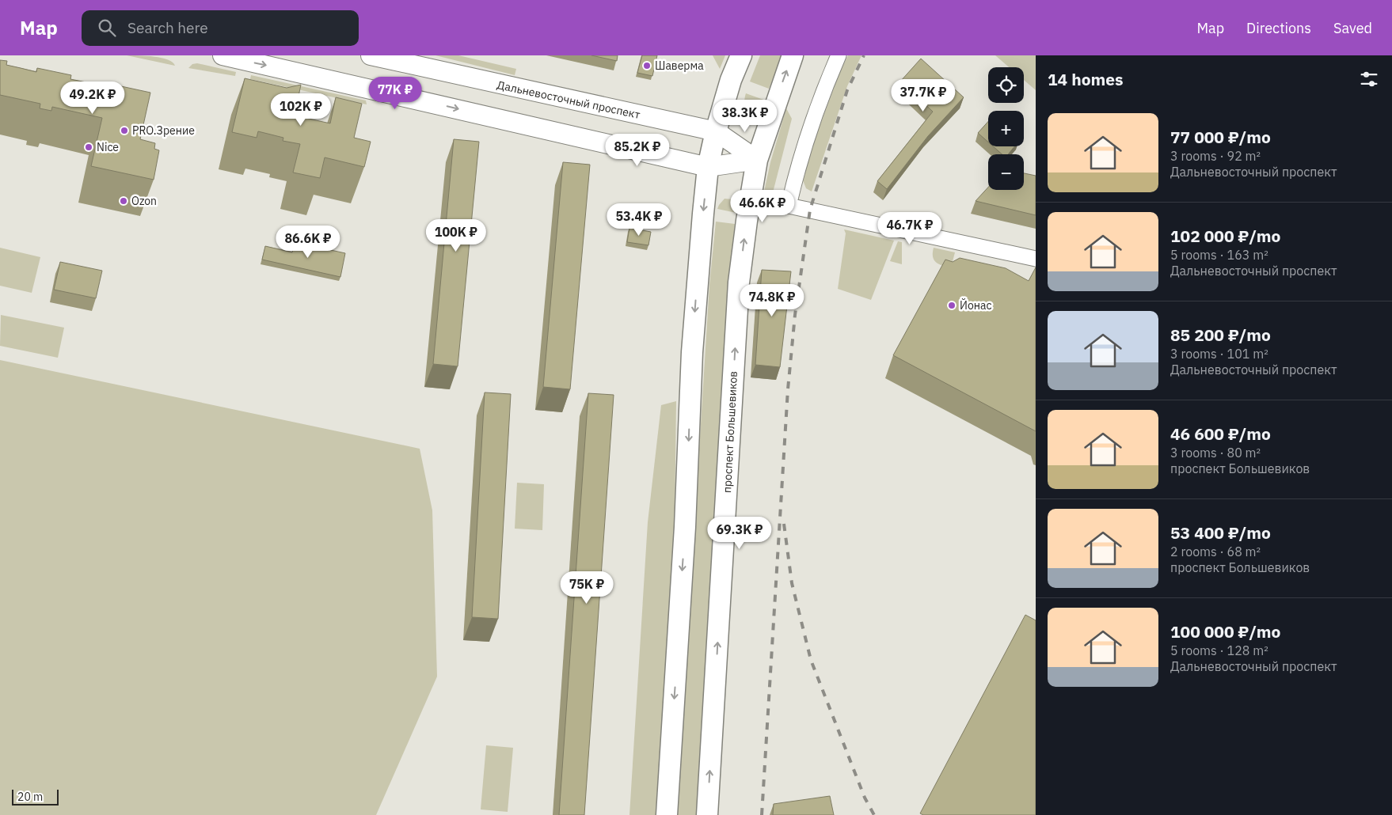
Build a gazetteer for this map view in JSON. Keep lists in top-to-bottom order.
{
  "streets": {
    "main road": ["проспект Большевиков"],
    "street": ["Дальневосточный проспект"]
  },
  "crossings": [
    ["Дальневосточный проспект", "проспект Большевиков"]
  ],
  "places": [
    "Шаверма",
    "PRO.Зрение",
    "Nice",
    "Ozon",
    "Йонас"
  ],
  "scale_bar": "20 m",
  "page": {
    "header": "Map",
    "search": "Search here",
    "nav": ["Map", "Directions", "Saved"],
    "heading": "14 homes",
    "map_buttons": ["+", "−"],
    "price": [
      "77K ₽",
      "37.7K ₽",
      "49.2K ₽",
      "102K ₽",
      "38.3K ₽",
      "85.2K ₽",
      "46.6K ₽",
      "53.4K ₽",
      "46.7K ₽",
      "100K ₽",
      "86.6K ₽",
      "74.8K ₽",
      "69.3K ₽",
      "75K ₽"
    ],
    "list": [
      {
        "name": "77 000 ₽/mo",
        "note": "3 rooms · 92 m² · Дальневосточный проспект"
      },
      {
        "name": "102 000 ₽/mo",
        "note": "5 rooms · 163 m² · Дальневосточный проспект"
      },
      {
        "name": "85 200 ₽/mo",
        "note": "3 rooms · 101 m² · Дальневосточный проспект"
      },
      {
        "name": "46 600 ₽/mo",
        "note": "3 rooms · 80 m² · проспект Большевиков"
      },
      {
        "name": "53 400 ₽/mo",
        "note": "2 rooms · 68 m² · проспект Большевиков"
      },
      {
        "name": "100 000 ₽/mo",
        "note": "5 rooms · 128 m² · Дальневосточный проспект"
      }
    ],
    "scale": "20 m"
  }
}
